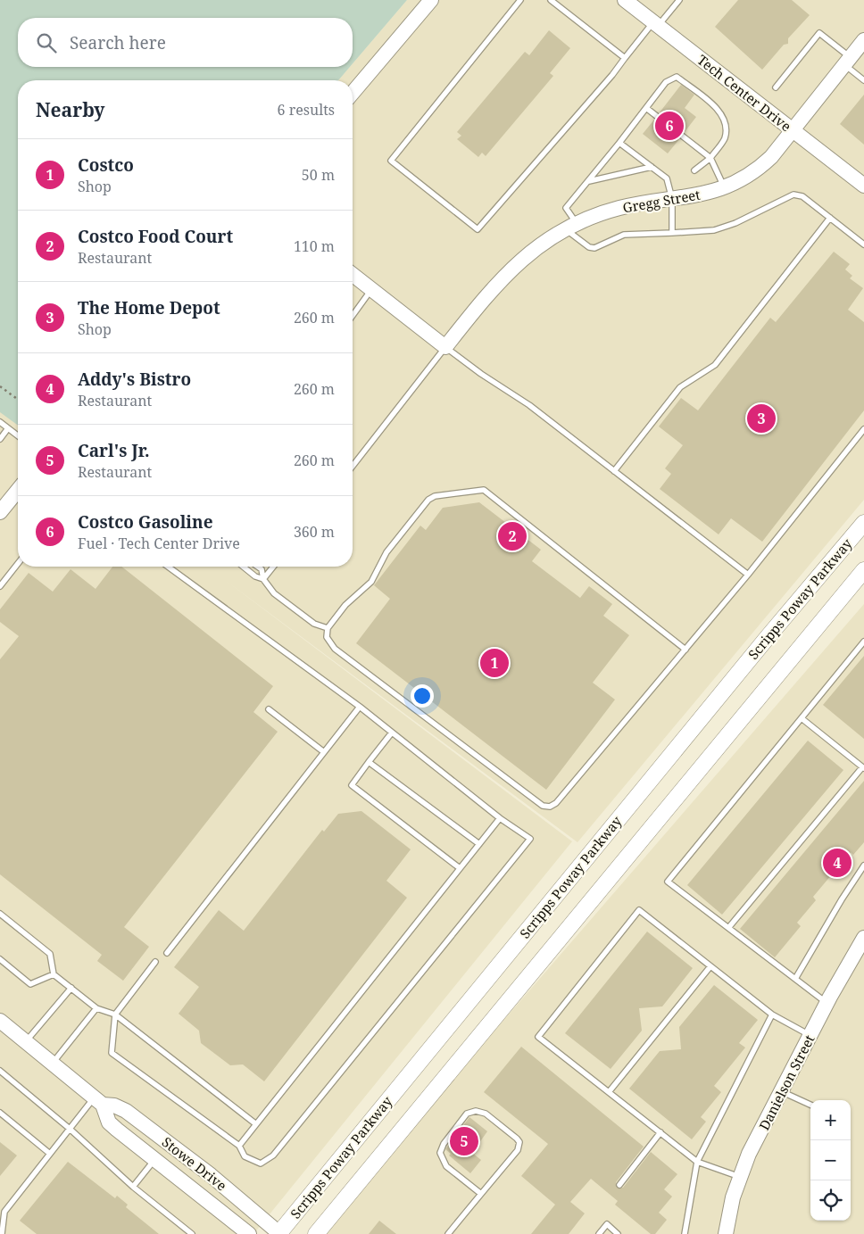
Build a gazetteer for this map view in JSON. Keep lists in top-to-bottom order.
{
  "streets": {
    "main road": ["Scripps Poway Parkway"],
    "street": [
      "Tech Center Drive",
      "Gregg Street",
      "Danielson Street",
      "Stowe Drive"
    ]
  },
  "crossings": [
    ["Tech Center Drive", "Gregg Street"],
    ["Scripps Poway Parkway", "Stowe Drive"]
  ],
  "page": {
    "search": "Search here",
    "heading": ["Nearby", "6 results"],
    "pins": [
      "6",
      "3",
      "2",
      "1",
      "4",
      "5"
    ],
    "list": [
      {
        "mark": "1",
        "name": "Costco",
        "note": "Shop",
        "value": "50 m"
      },
      {
        "mark": "2",
        "name": "Costco Food Court",
        "note": "Restaurant",
        "value": "110 m"
      },
      {
        "mark": "3",
        "name": "The Home Depot",
        "note": "Shop",
        "value": "260 m"
      },
      {
        "mark": "4",
        "name": "Addy's Bistro",
        "note": "Restaurant",
        "value": "260 m"
      },
      {
        "mark": "5",
        "name": "Carl's Jr.",
        "note": "Restaurant",
        "value": "260 m"
      },
      {
        "mark": "6",
        "name": "Costco Gasoline",
        "note": "Fuel · Tech Center Drive",
        "value": "360 m"
      }
    ],
    "map_buttons": ["+", "−"]
  }
}
